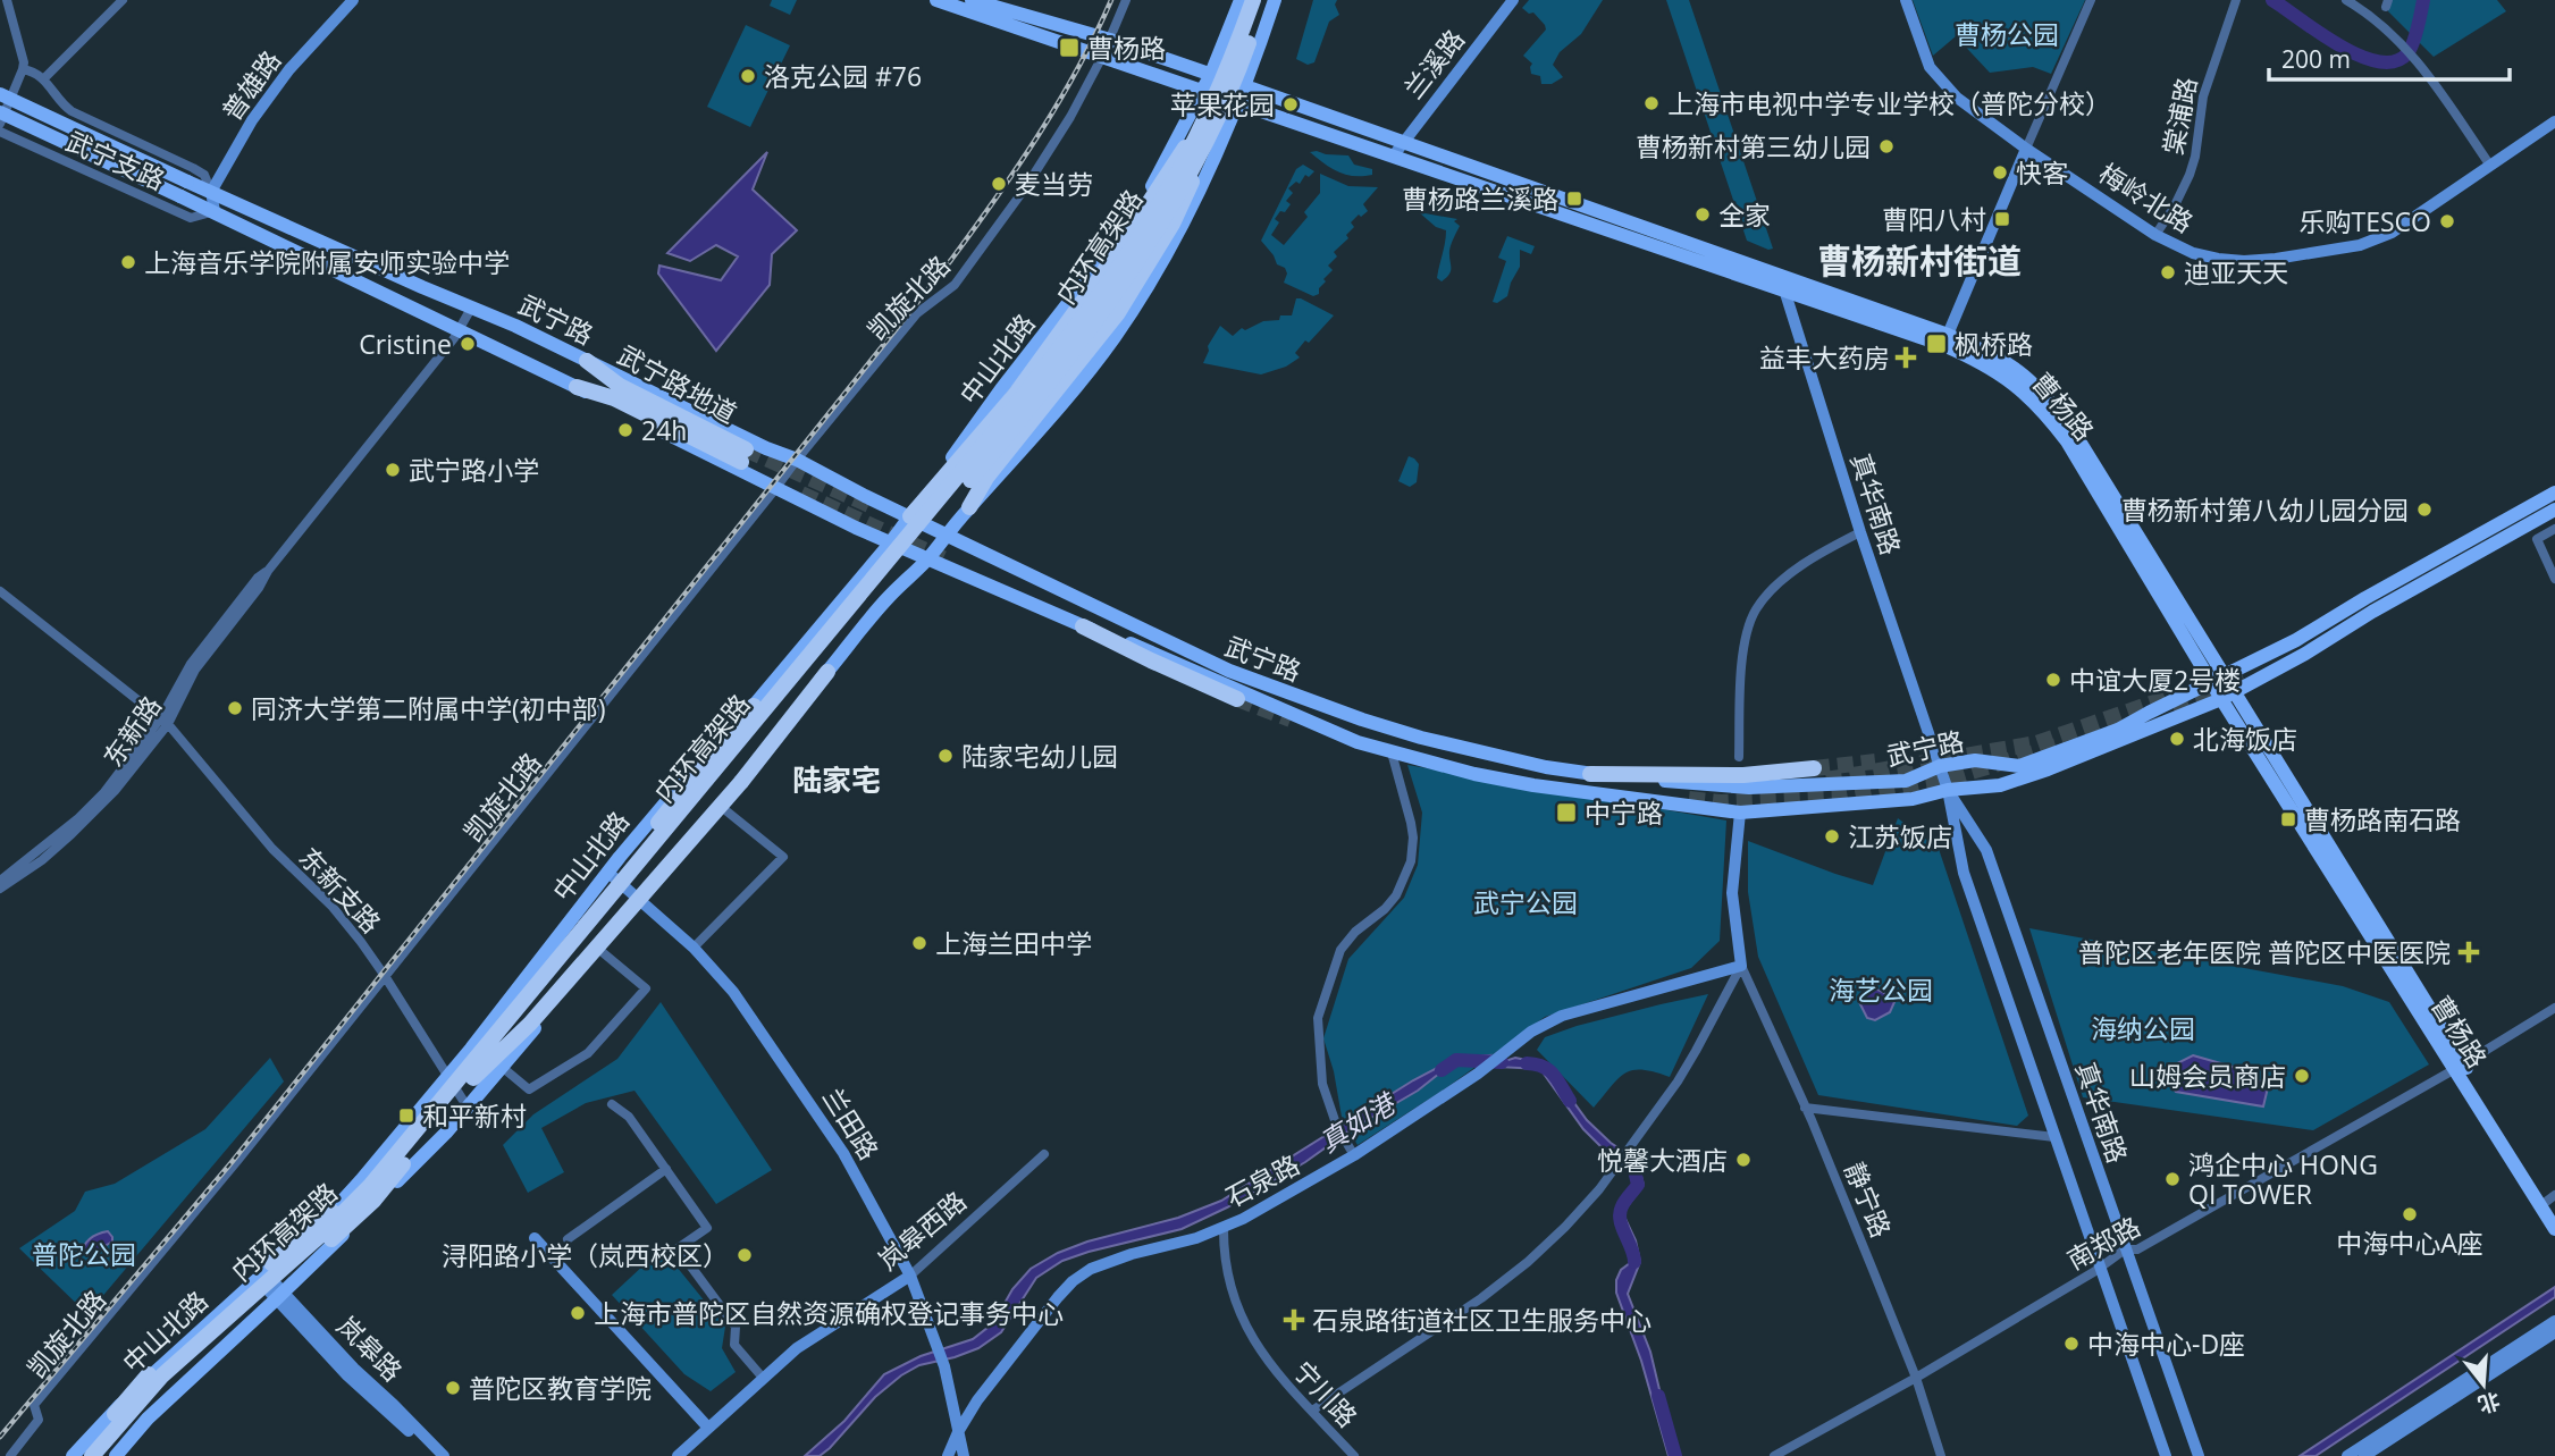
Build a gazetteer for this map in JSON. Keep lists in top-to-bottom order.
{
  "streets": {
    "highway": ["内环高架路", "武宁路地道"],
    "main road": ["武宁路", "中山北路", "曹杨路"],
    "street": [
      "兰溪路",
      "普雄路",
      "棠浦路",
      "武宁支路",
      "梅岭北路",
      "凯旋北路",
      "真华南路",
      "东新路",
      "东新支路",
      "兰田路",
      "石泉路",
      "静宁路",
      "岚皋西路",
      "南郑路",
      "岚皋路",
      "宁川路"
    ]
  },
  "crossings": [
    ["兰溪路", "曹杨路"],
    ["普雄路", "武宁支路"],
    ["普雄路", "武宁路"],
    ["棠浦路", "梅岭北路"],
    ["武宁支路", "武宁路"],
    ["凯旋北路", "武宁路"],
    ["凯旋北路", "曹杨路"],
    ["凯旋北路", "东新支路"],
    ["武宁路", "中山北路"],
    ["武宁路", "武宁路地道"],
    ["武宁路", "曹杨路"],
    ["武宁路", "真华南路"],
    ["武宁路", "东新路"],
    ["中山北路", "曹杨路"],
    ["中山北路", "东新支路"],
    ["中山北路", "兰田路"],
    ["中山北路", "岚皋路"],
    ["曹杨路", "真华南路"],
    ["曹杨路", "南郑路"],
    ["真华南路", "南郑路"],
    ["东新路", "东新支路"],
    ["兰田路", "石泉路"],
    ["兰田路", "岚皋西路"],
    ["石泉路", "静宁路"],
    ["石泉路", "宁川路"],
    ["静宁路", "南郑路"]
  ],
  "districts": ["曹杨新村街道", "陆家宅"],
  "water": ["真如港"],
  "parks": [
    "曹杨公园",
    "武宁公园",
    "海艺公园",
    "海纳公园",
    "普陀公园"
  ],
  "places": {
    "transit": [
      "曹杨路",
      "曹杨路兰溪路",
      "曹阳八村",
      "枫桥路",
      "中宁路",
      "曹杨路南石路",
      "和平新村"
    ],
    "other": [
      "洛克公园 #76",
      "上海市电视中学专业学校（普陀分校）",
      "苹果花园",
      "曹杨新村第三幼儿园",
      "快客",
      "麦当劳",
      "全家",
      "乐购TESCO",
      "上海音乐学院附属安师实验中学",
      "迪亚天天",
      "Cristine",
      "24h",
      "武宁路小学",
      "曹杨新村第八幼儿园分园",
      "中谊大厦2号楼",
      "同济大学第二附属中学(初中部)",
      "北海饭店",
      "陆家宅幼儿园",
      "江苏饭店",
      "上海兰田中学",
      "山姆会员商店",
      "悦馨大酒店",
      "鸿企中心 HONG QI TOWER",
      "中海中心A座",
      "浔阳路小学（岚西校区）",
      "上海市普陀区自然资源确权登记事务中心",
      "中海中心-D座",
      "普陀区教育学院"
    ],
    "health": ["益丰大药房", "普陀区老年医院 普陀区中医医院", "石泉路街道社区卫生服务中心"]
  },
  "scale_bar": "200 m",
  "north": "bottom"
}
